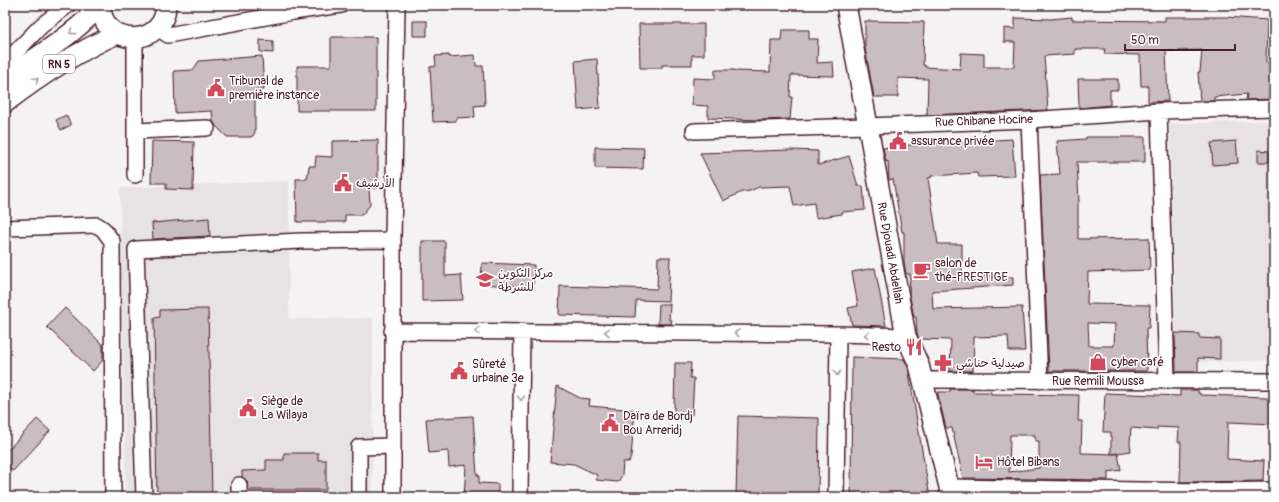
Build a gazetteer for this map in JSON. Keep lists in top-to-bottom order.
{
  "streets": {
    "main road": ["RN 5", "Rue Djouadi Abdellah"],
    "street": ["Rue Chibane Hocine", "Rue Remili Moussa"]
  },
  "crossings": [
    ["Rue Chibane Hocine", "Rue Djouadi Abdellah"],
    ["Rue Djouadi Abdellah", "Rue Remili Moussa"]
  ],
  "places": {
    "public building": [
      "Tribunal de première instance",
      "assurance privée",
      "الأرشيف",
      "Sûreté urbaine 3e",
      "Siège de La Wilaya",
      "Daïra de Bordj Bou Arreridj"
    ],
    "cafe": ["salon de thé-PRESTIGE"],
    "school or university": ["مركز التكوين للشرطة"],
    "restaurant": ["Resto"],
    "shop": ["cyber café"],
    "pharmacy": ["صيدلية حناشي"],
    "hotel": ["Hôtel Bibans"]
  },
  "scale_bar": "50 m"
}
